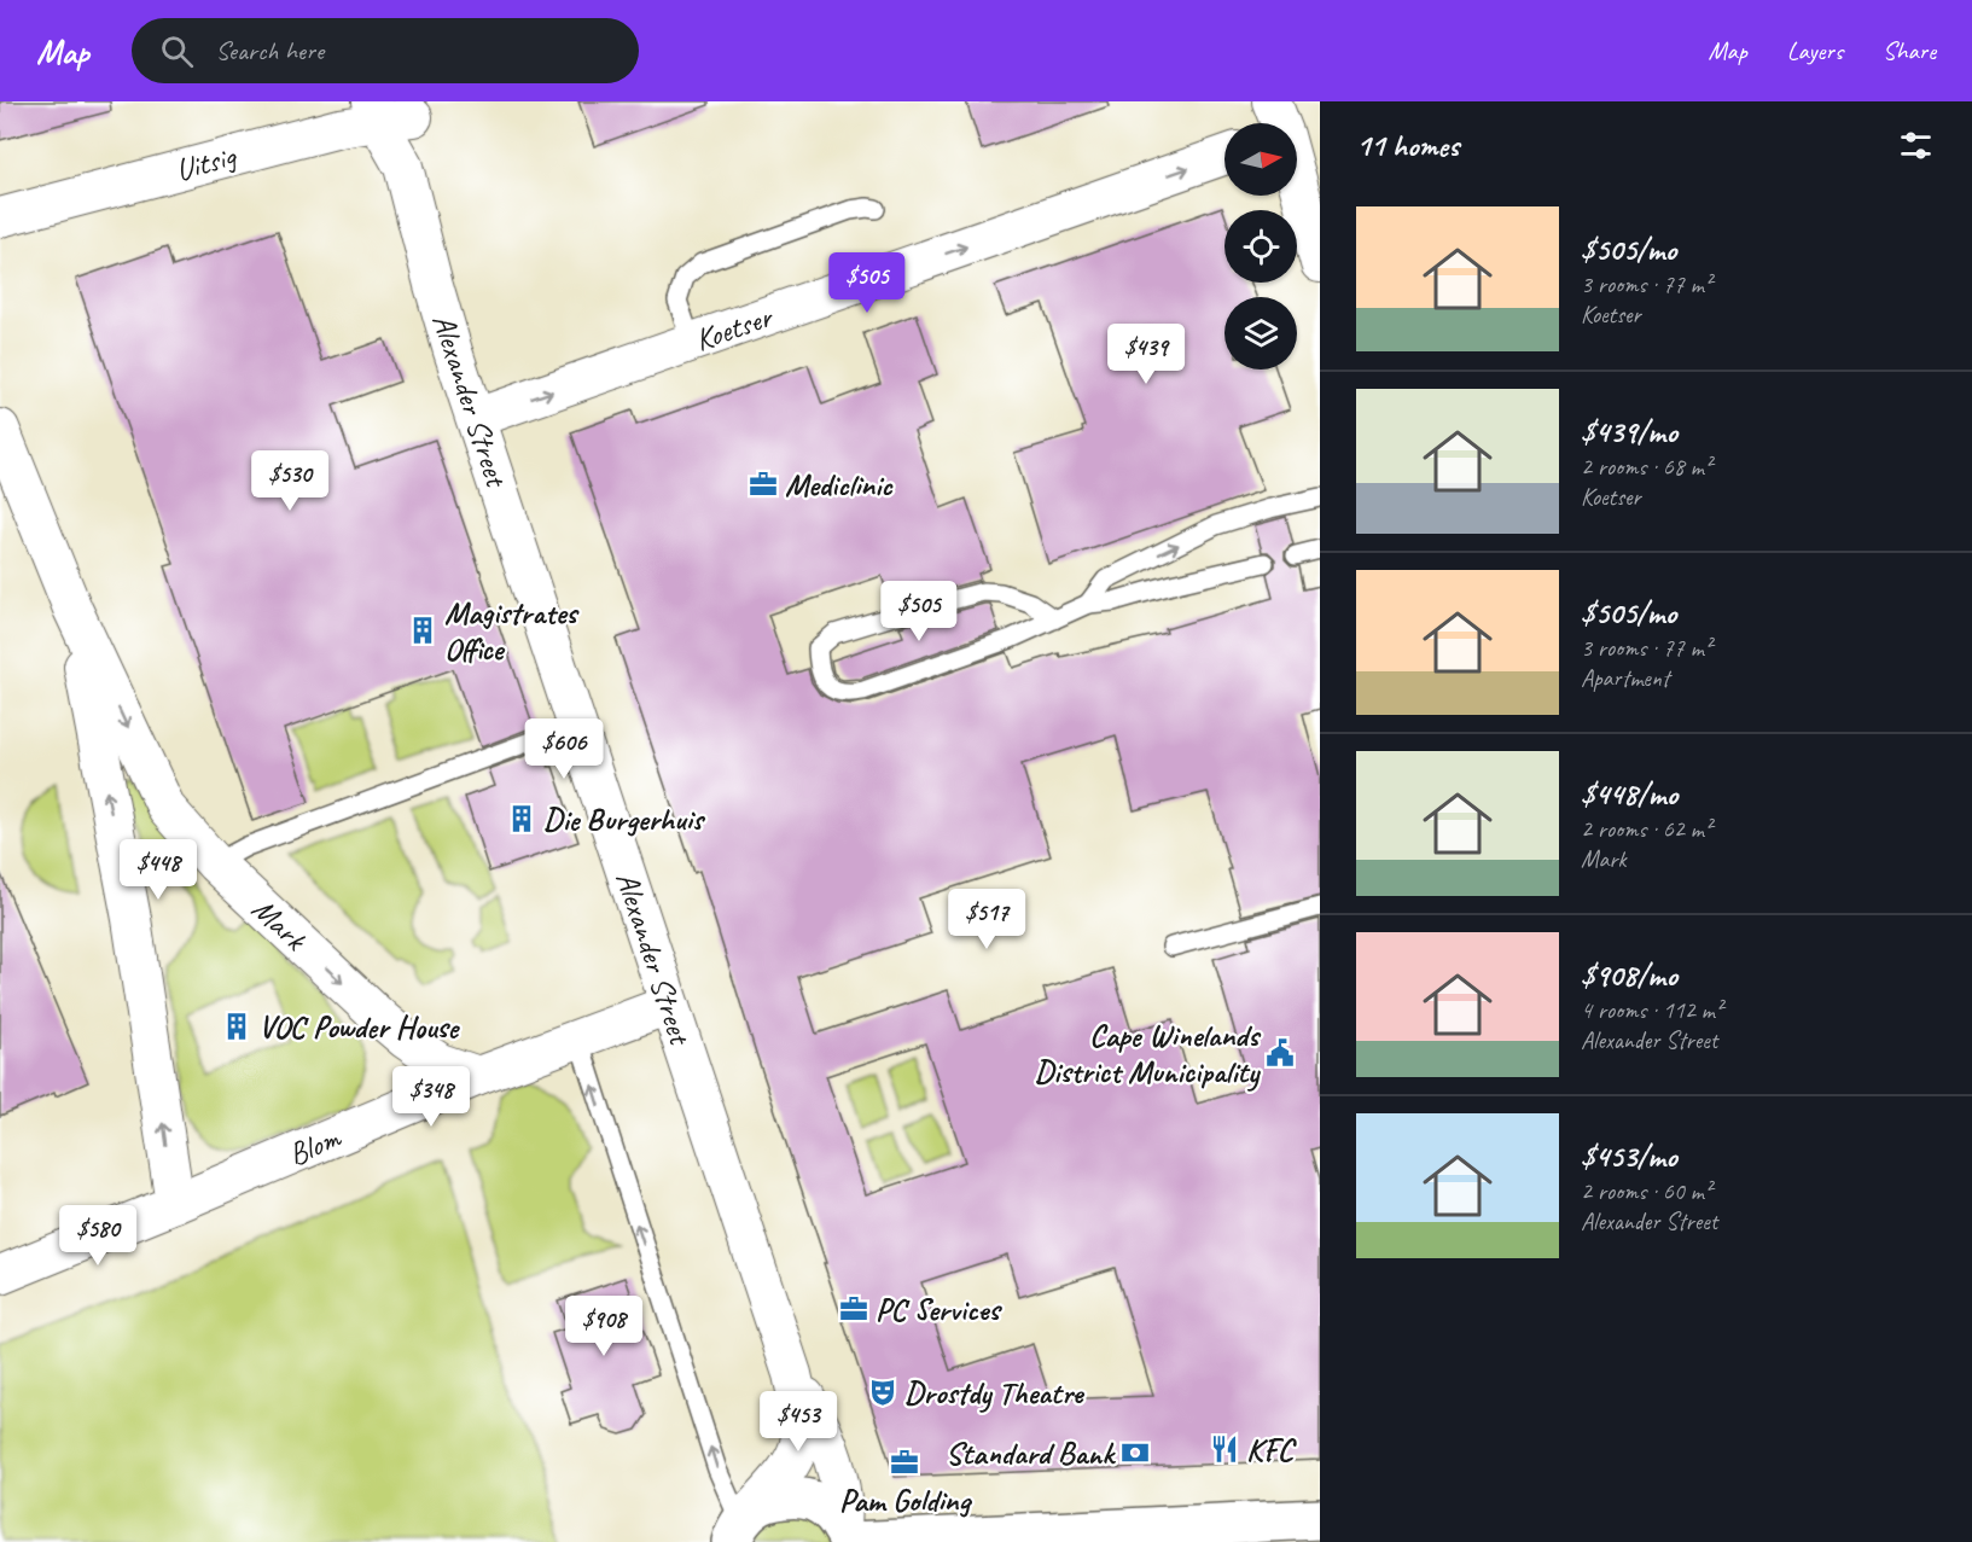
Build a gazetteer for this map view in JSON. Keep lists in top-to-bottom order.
{
  "streets": {
    "street": [
      "Uitsig",
      "Koetser",
      "Alexander Street",
      "Mark",
      "Blom"
    ]
  },
  "crossings": [
    ["Uitsig", "Alexander Street"],
    ["Koetser", "Alexander Street"],
    ["Alexander Street", "Blom"],
    ["Mark", "Blom"]
  ],
  "one_way": ["Koetser"],
  "places": {
    "office": ["Mediclinic", "PC Services", "Pam Golding"],
    "building": ["Magistrates Office", "Die Burgerhuis", "VOC Powder House"],
    "public building": ["Cape Winelands District Municipality"],
    "theatre": ["Drostdy Theatre"],
    "restaurant": ["KFC"],
    "bank": ["Standard Bank"]
  },
  "north": "right",
  "page": {
    "header": "Map",
    "search": "Search here",
    "nav": ["Map", "Layers", "Share"],
    "heading": "11 homes",
    "list": [
      {
        "name": "$505/mo",
        "note": "3 rooms · 77 m² · Koetser"
      },
      {
        "name": "$439/mo",
        "note": "2 rooms · 68 m² · Koetser"
      },
      {
        "name": "$505/mo",
        "note": "3 rooms · 77 m² · Apartment"
      },
      {
        "name": "$448/mo",
        "note": "2 rooms · 62 m² · Mark"
      },
      {
        "name": "$908/mo",
        "note": "4 rooms · 112 m² · Alexander Street"
      },
      {
        "name": "$453/mo",
        "note": "2 rooms · 60 m² · Alexander Street"
      }
    ],
    "price": [
      "$505",
      "$439",
      "$530",
      "$505",
      "$606",
      "$448",
      "$517",
      "$348",
      "$580",
      "$908",
      "$453"
    ]
  }
}
